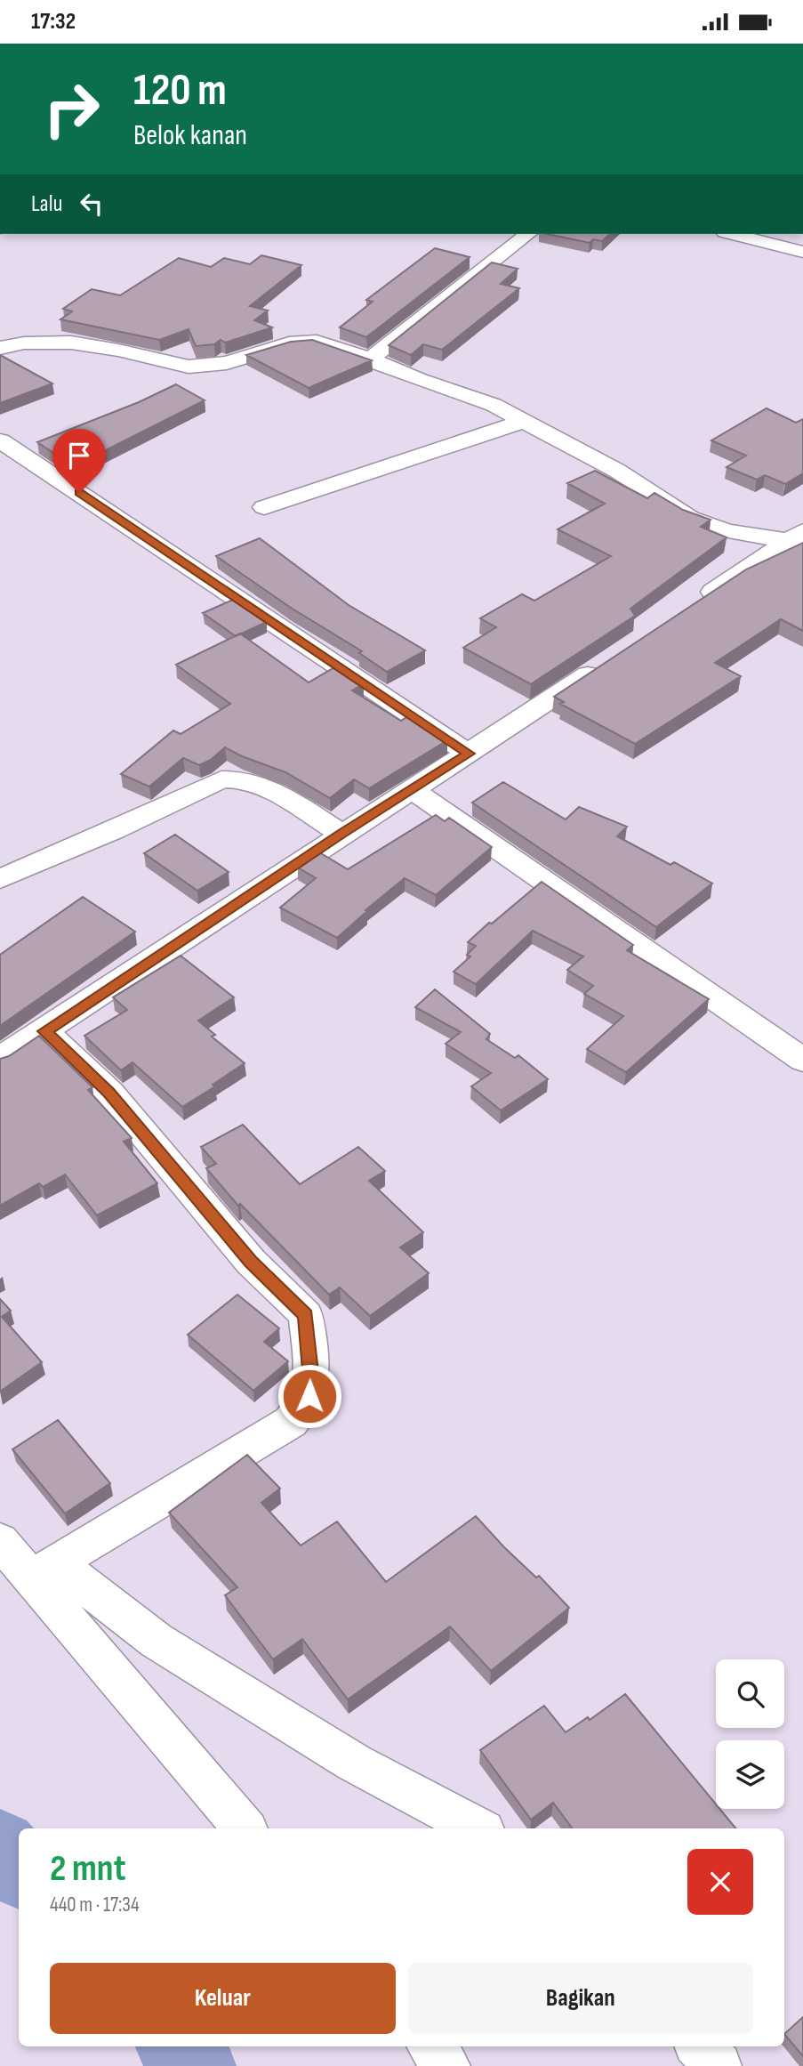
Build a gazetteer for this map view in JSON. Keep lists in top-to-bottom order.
{
  "page": {
    "status": "17:32",
    "turn": ["120 m", "Belok kanan"],
    "then": "Lalu",
    "heading": ["2 mnt", "440 m · 17:34"],
    "buttons": ["Keluar", "Bagikan"]
  }
}
